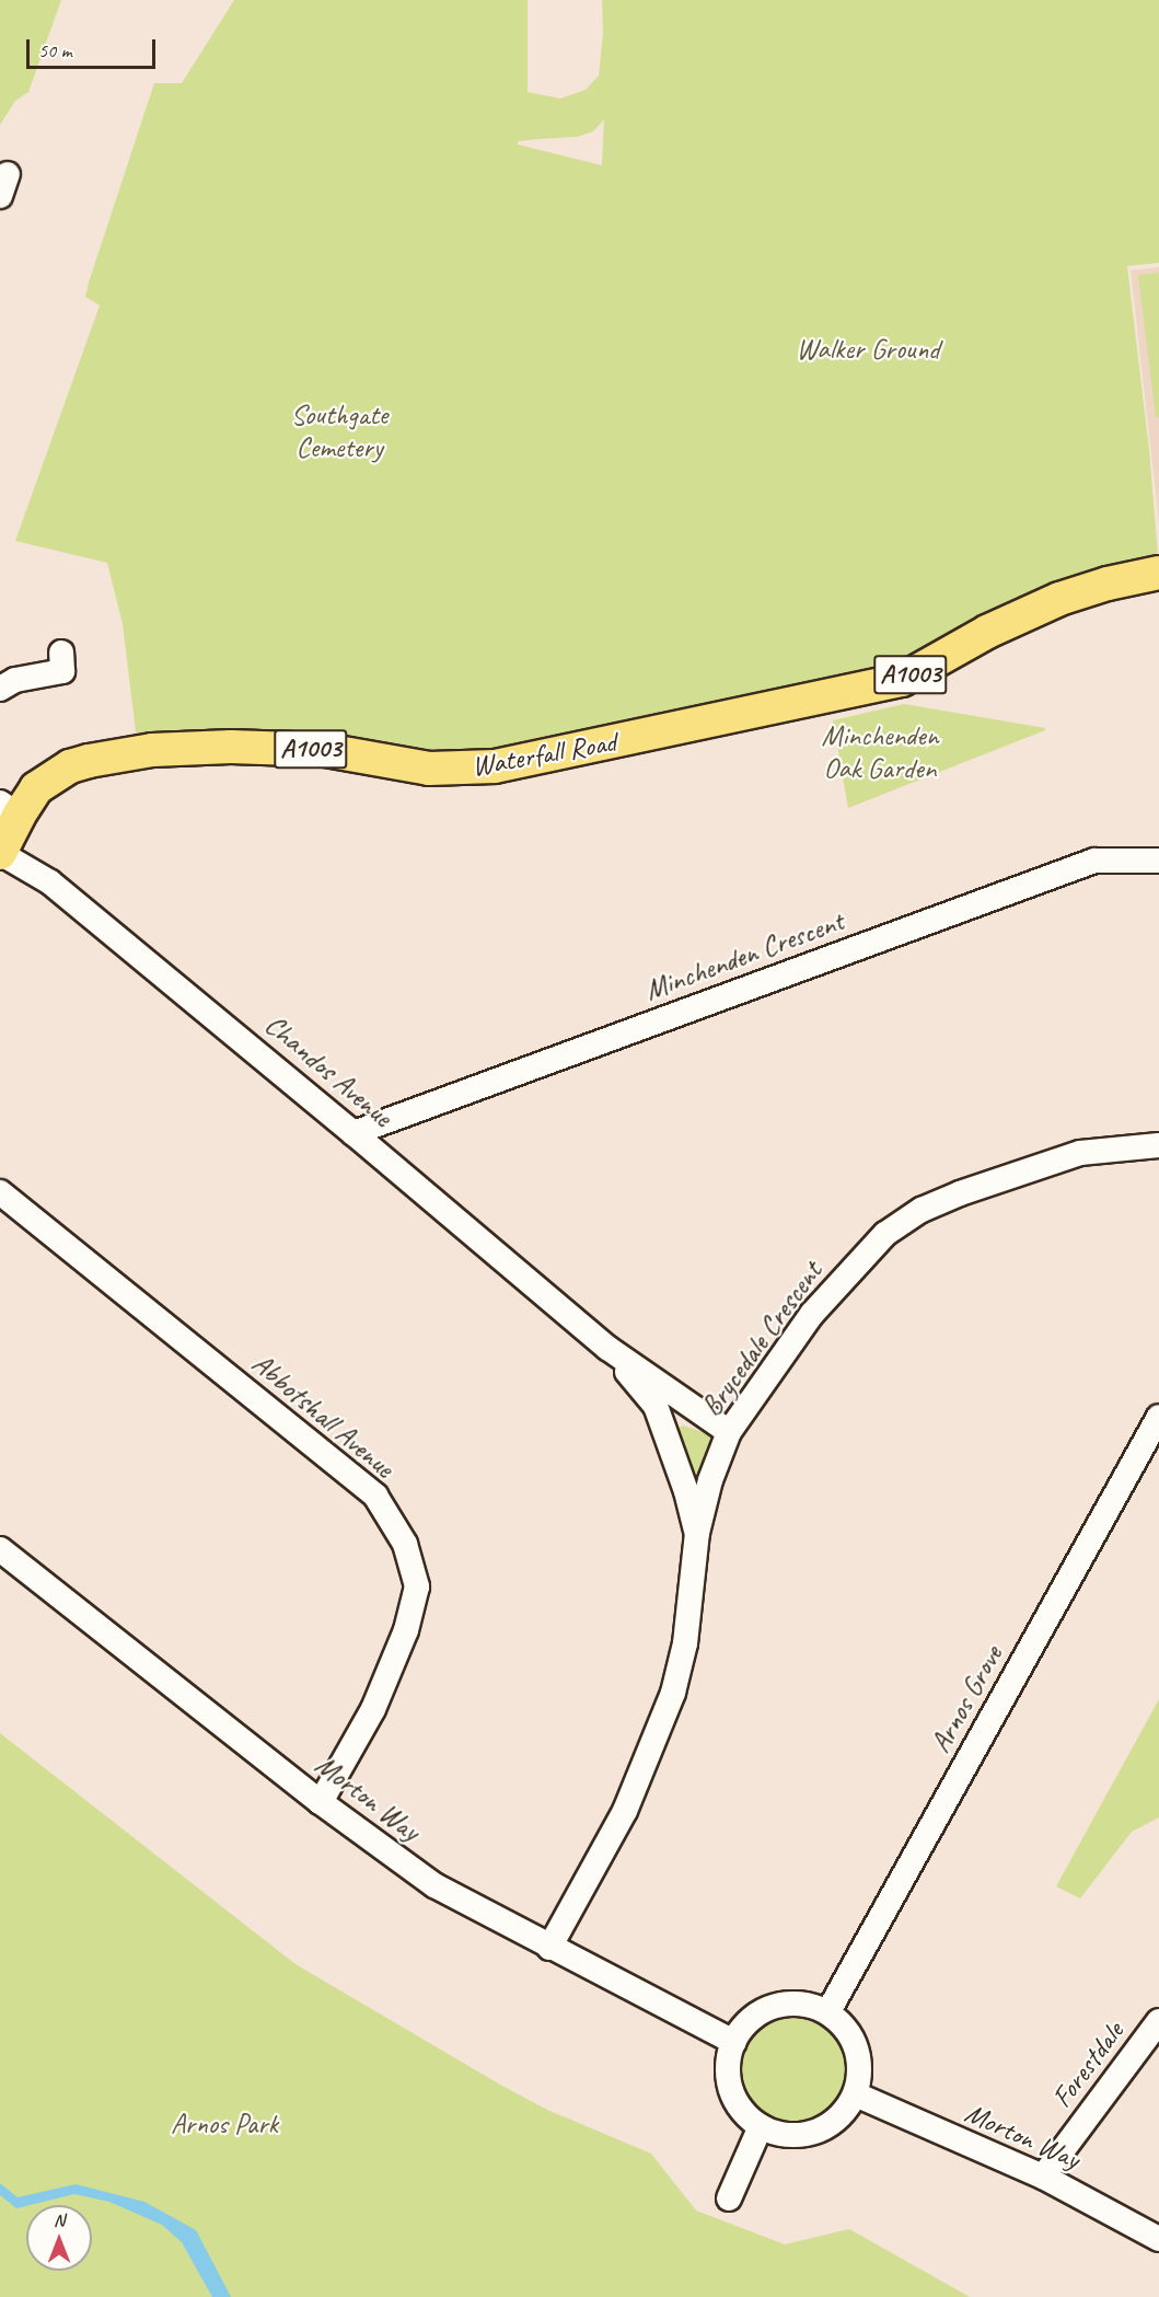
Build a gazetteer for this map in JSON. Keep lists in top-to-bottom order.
{
  "streets": {
    "main road": ["A1003", "Waterfall Road"],
    "street": [
      "Minchenden Crescent",
      "Chandos Avenue",
      "Brycedale Crescent",
      "Abbotshall Avenue",
      "Arnos Grove",
      "Morton Way",
      "Forestdale"
    ]
  },
  "crossings": [
    ["Waterfall Road", "Chandos Avenue"],
    ["Minchenden Crescent", "Chandos Avenue"],
    ["Chandos Avenue", "Brycedale Crescent"],
    ["Brycedale Crescent", "Morton Way"],
    ["Abbotshall Avenue", "Morton Way"],
    ["Arnos Grove", "Morton Way"],
    ["Morton Way", "Forestdale"]
  ],
  "parks": [
    "Walker Ground",
    "Southgate Cemetery",
    "Minchenden Oak Garden",
    "Arnos Park"
  ],
  "scale_bar": "50 m",
  "north": "top"
}
